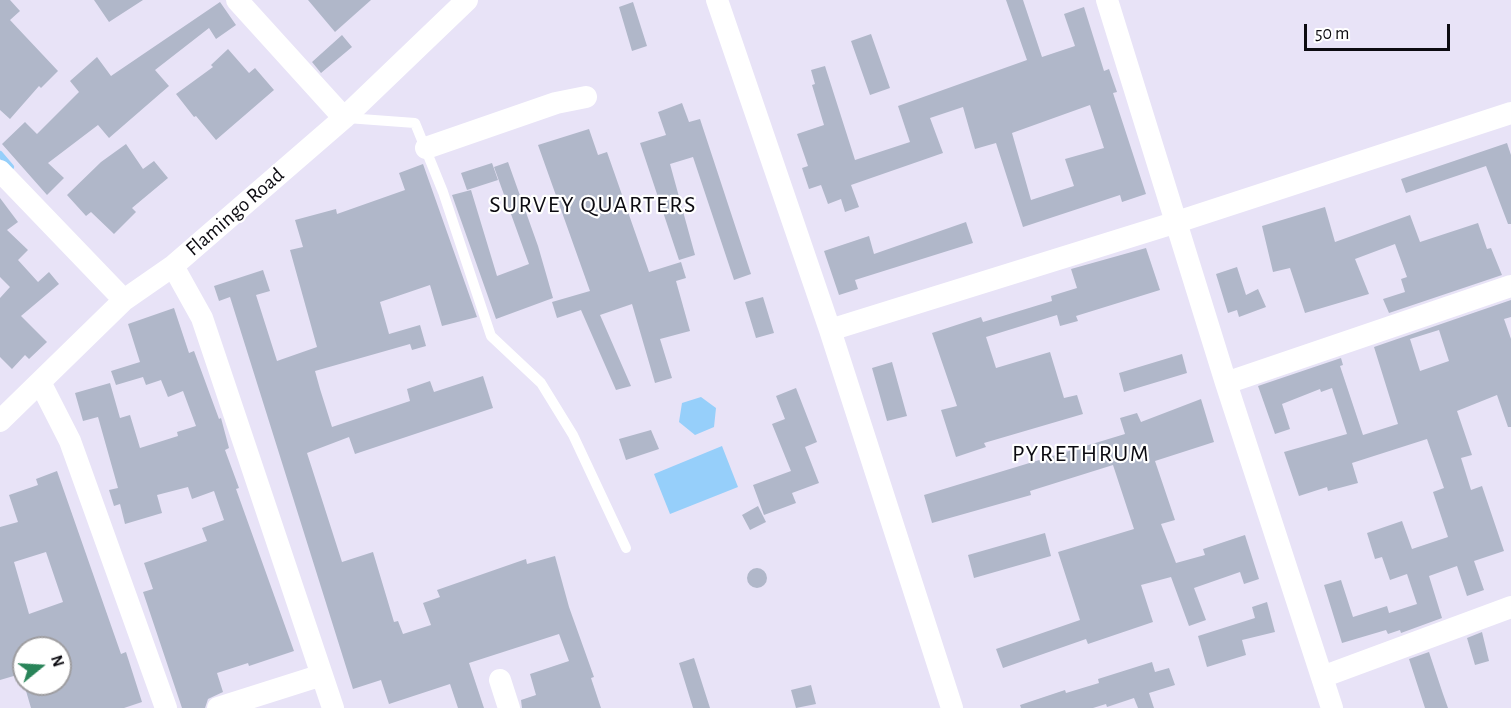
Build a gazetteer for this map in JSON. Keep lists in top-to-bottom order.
{
  "streets": {
    "street": ["Flamingo Road"]
  },
  "districts": ["SURVEY QUARTERS", "PYRETHRUM"],
  "scale_bar": "50 m",
  "north": "right"
}
